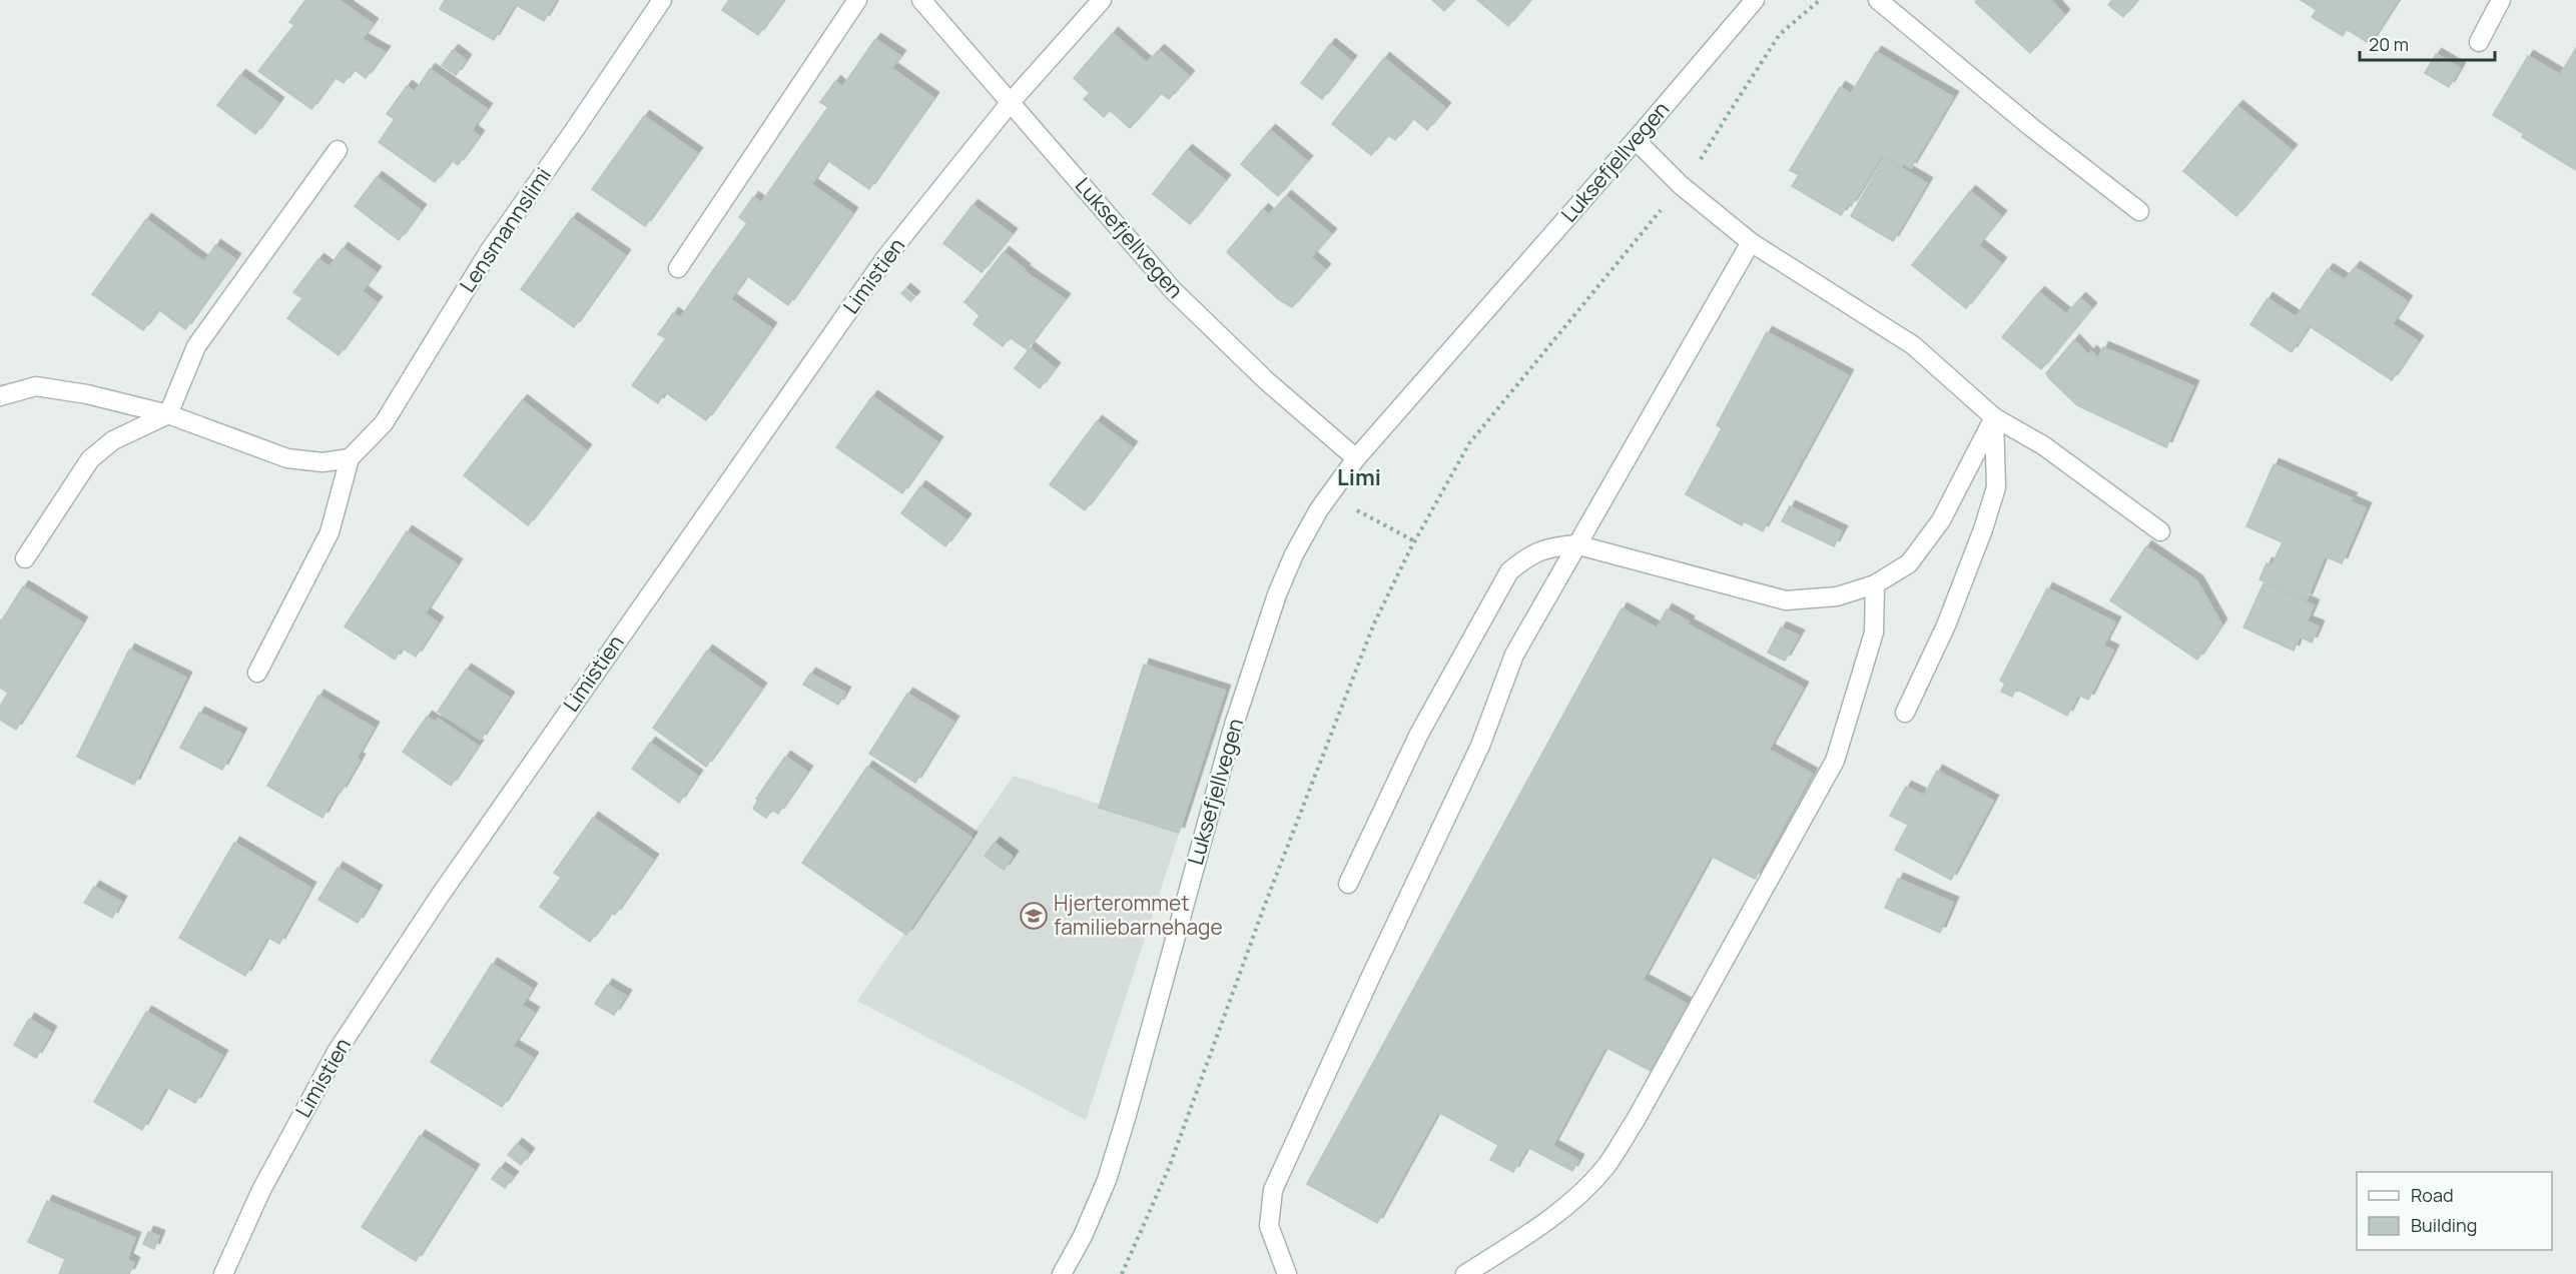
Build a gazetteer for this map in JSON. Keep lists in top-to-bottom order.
{
  "streets": {
    "street": ["Luksefjellvegen", "Lensmannslimi", "Limistien"]
  },
  "crossings": [
    ["Luksefjellvegen", "Limistien"]
  ],
  "districts": ["Limi"],
  "places": {
    "school or university": ["Hjerterommet familiebarnehage"]
  },
  "legend": ["Road", "Building"],
  "scale_bar": "20 m"
}
